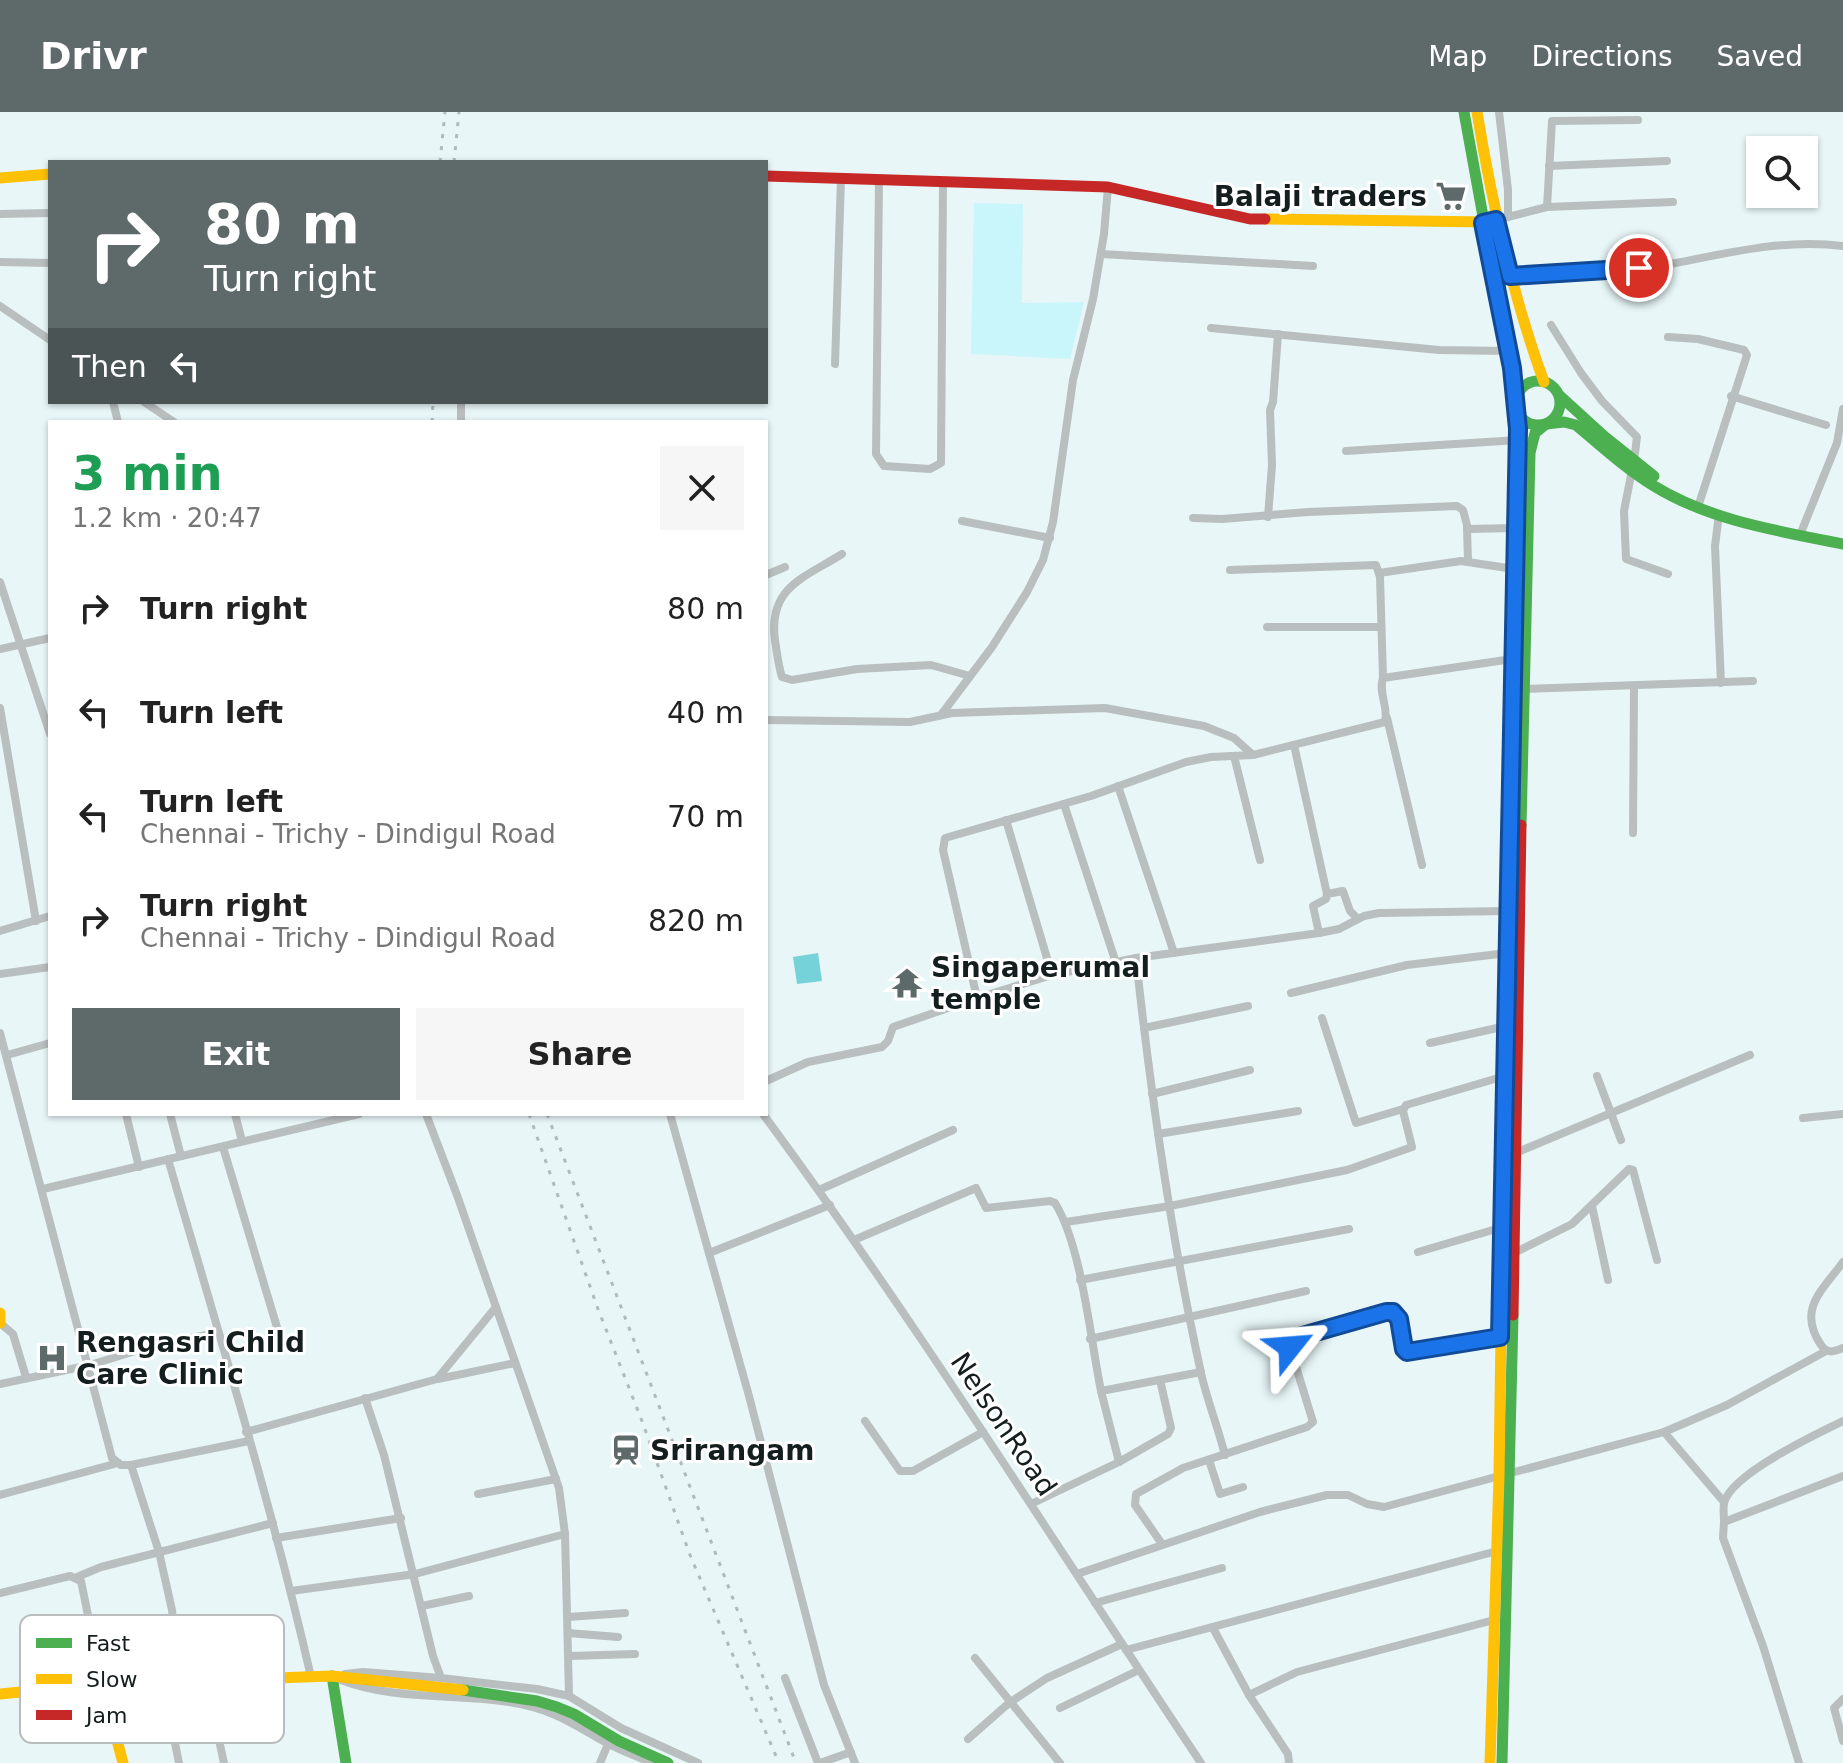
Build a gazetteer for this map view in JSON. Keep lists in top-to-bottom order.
{
  "streets": {
    "street": ["NelsonRoad"]
  },
  "places": {
    "supermarket": ["Balaji traders"],
    "temple": ["Singaperumal temple"],
    "hospital": ["Rengasri Child Care Clinic"],
    "station": ["Srirangam"]
  },
  "legend": ["Fast", "Slow", "Jam"],
  "page": {
    "header": "Drivr",
    "nav": ["Map", "Directions", "Saved"],
    "turn": ["80 m", "Turn right"],
    "then": "Then",
    "heading": ["3 min", "1.2 km · 20:47"],
    "list": [
      {
        "name": "Turn right",
        "value": "80 m"
      },
      {
        "name": "Turn left",
        "value": "40 m"
      },
      {
        "name": "Turn left",
        "note": "Chennai - Trichy - Dindigul Road",
        "value": "70 m"
      },
      {
        "name": "Turn right",
        "note": "Chennai - Trichy - Dindigul Road",
        "value": "820 m"
      }
    ],
    "buttons": ["Exit", "Share"]
  }
}
